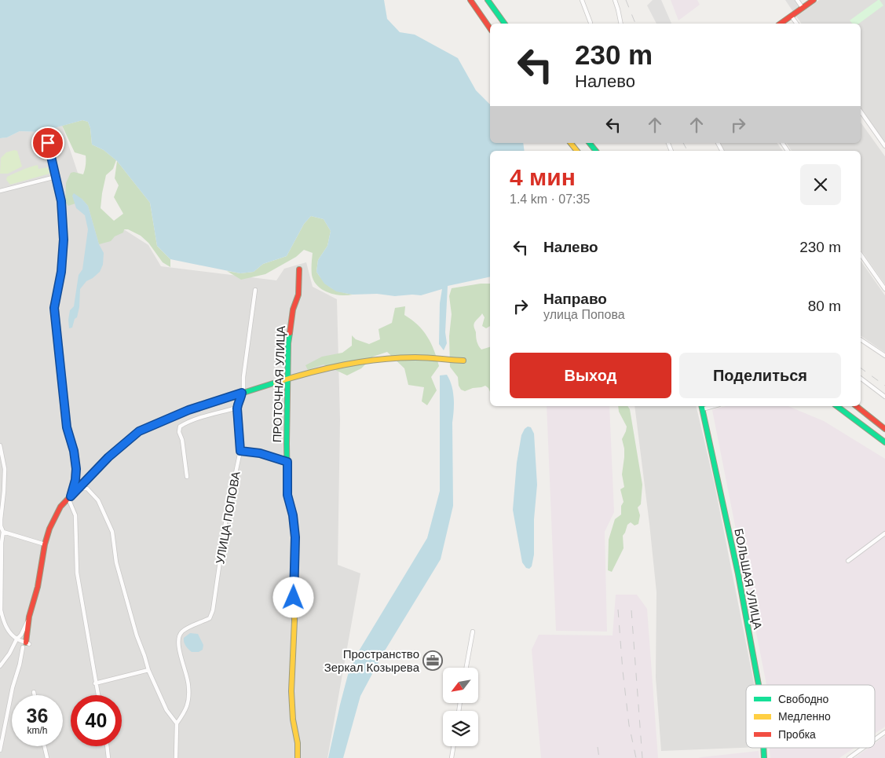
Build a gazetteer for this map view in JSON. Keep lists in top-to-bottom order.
{
  "streets": {
    "street": ["ПРОТОЧНАЯ УЛИЦА", "УЛИЦА ПОПОВА", "БОЛЬШАЯ УЛИЦА"]
  },
  "places": {
    "office": ["Пространство Зеркал Козырева"]
  },
  "legend": ["Свободно", "Медленно", "Пробка"],
  "north": "bottom left",
  "page": {
    "turn": ["230 m", "Налево"],
    "heading": ["4 мин", "1.4 km · 07:35"],
    "list": [
      {
        "name": "Налево",
        "value": "230 m"
      },
      {
        "name": "Направо",
        "note": "улица Попова",
        "value": "80 m"
      }
    ],
    "buttons": ["Выход", "Поделиться"],
    "speed": "36 km/h",
    "limit": "40"
  }
}
